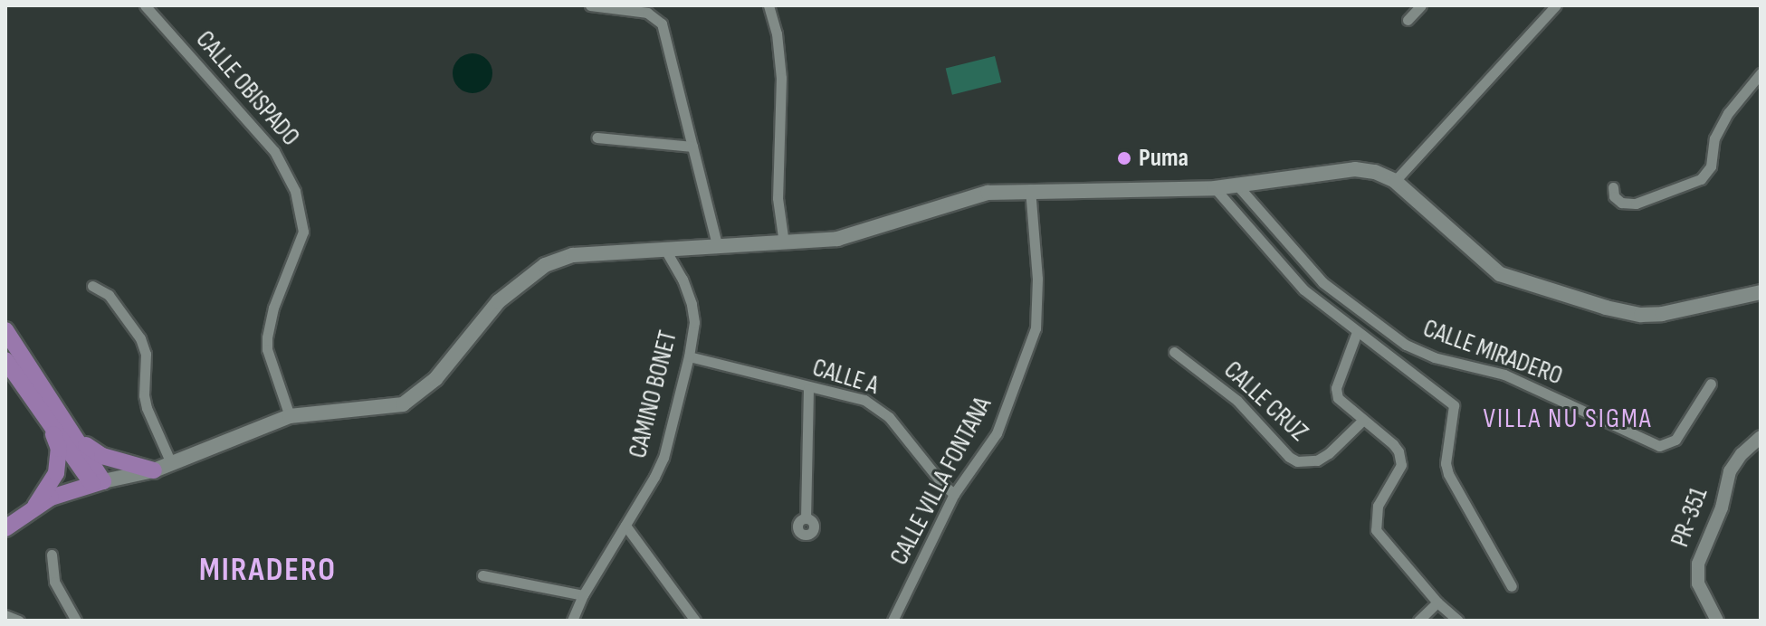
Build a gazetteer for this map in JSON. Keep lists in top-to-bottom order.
{
  "streets": {
    "street": [
      "CALLE OBISPADO",
      "CALLE MIRADERO",
      "CALLE A",
      "CAMINO BONET",
      "CALLE CRUZ",
      "CALLE VILLA FONTANA",
      "PR-351"
    ]
  },
  "crossings": [
    ["CALLE A", "CAMINO BONET"],
    ["CALLE A", "CALLE VILLA FONTANA"]
  ],
  "districts": ["VILLA NU SIGMA", "MIRADERO"],
  "places": ["Puma"]
}
